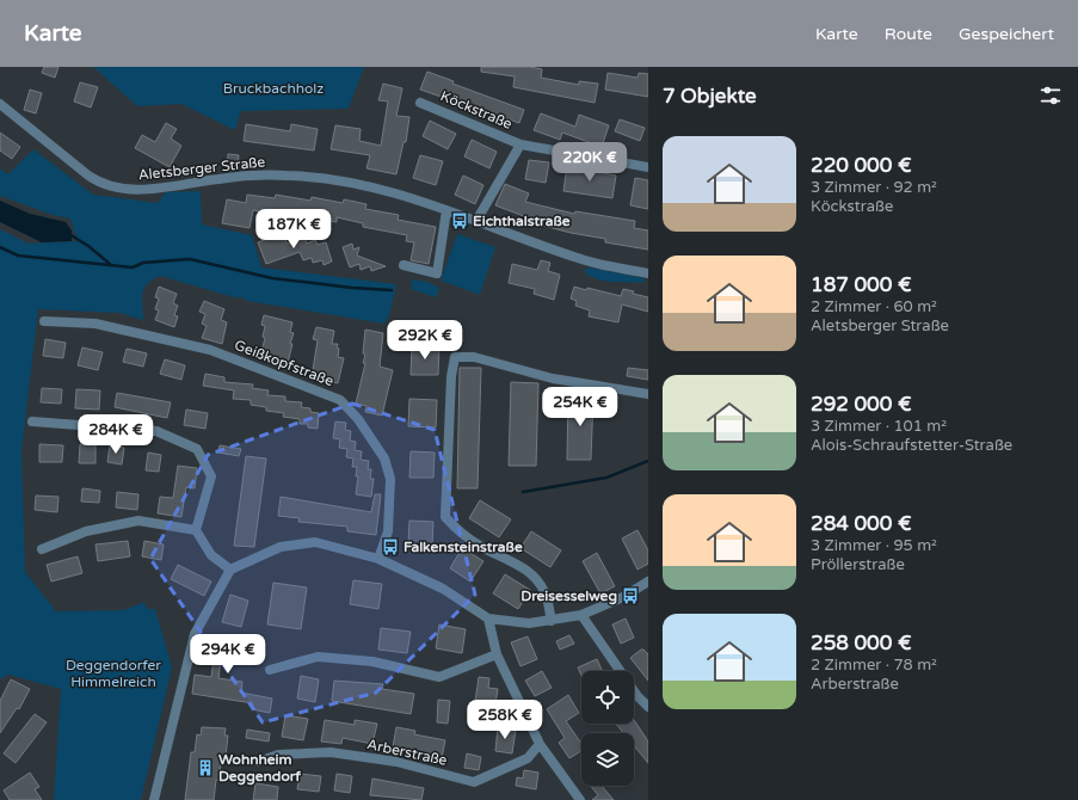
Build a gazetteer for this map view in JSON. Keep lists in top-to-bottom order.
{
  "streets": {
    "street": [
      "Köckstraße",
      "Aletsberger Straße",
      "Geißkopfstraße",
      "Arberstraße"
    ]
  },
  "crossings": [
    ["Köckstraße", "Aletsberger Straße"]
  ],
  "parks": ["Bruckbachholz", "Deggendorfer Himmelreich"],
  "places": {
    "bus stop": ["Eichthalstraße", "Falkensteinstraße", "Dreisesselweg"],
    "building": ["Wohnheim Deggendorf"]
  },
  "page": {
    "header": "Karte",
    "nav": ["Karte", "Route", "Gespeichert"],
    "heading": "7 Objekte",
    "list": [
      {
        "name": "220 000 €",
        "note": "3 Zimmer · 92 m² · Köckstraße"
      },
      {
        "name": "187 000 €",
        "note": "2 Zimmer · 60 m² · Aletsberger Straße"
      },
      {
        "name": "292 000 €",
        "note": "3 Zimmer · 101 m² · Alois-Schraufstetter-Straße"
      },
      {
        "name": "284 000 €",
        "note": "3 Zimmer · 95 m² · Pröllerstraße"
      },
      {
        "name": "258 000 €",
        "note": "2 Zimmer · 78 m² · Arberstraße"
      }
    ],
    "price": [
      "220K €",
      "187K €",
      "292K €",
      "254K €",
      "284K €",
      "294K €",
      "258K €"
    ]
  }
}
